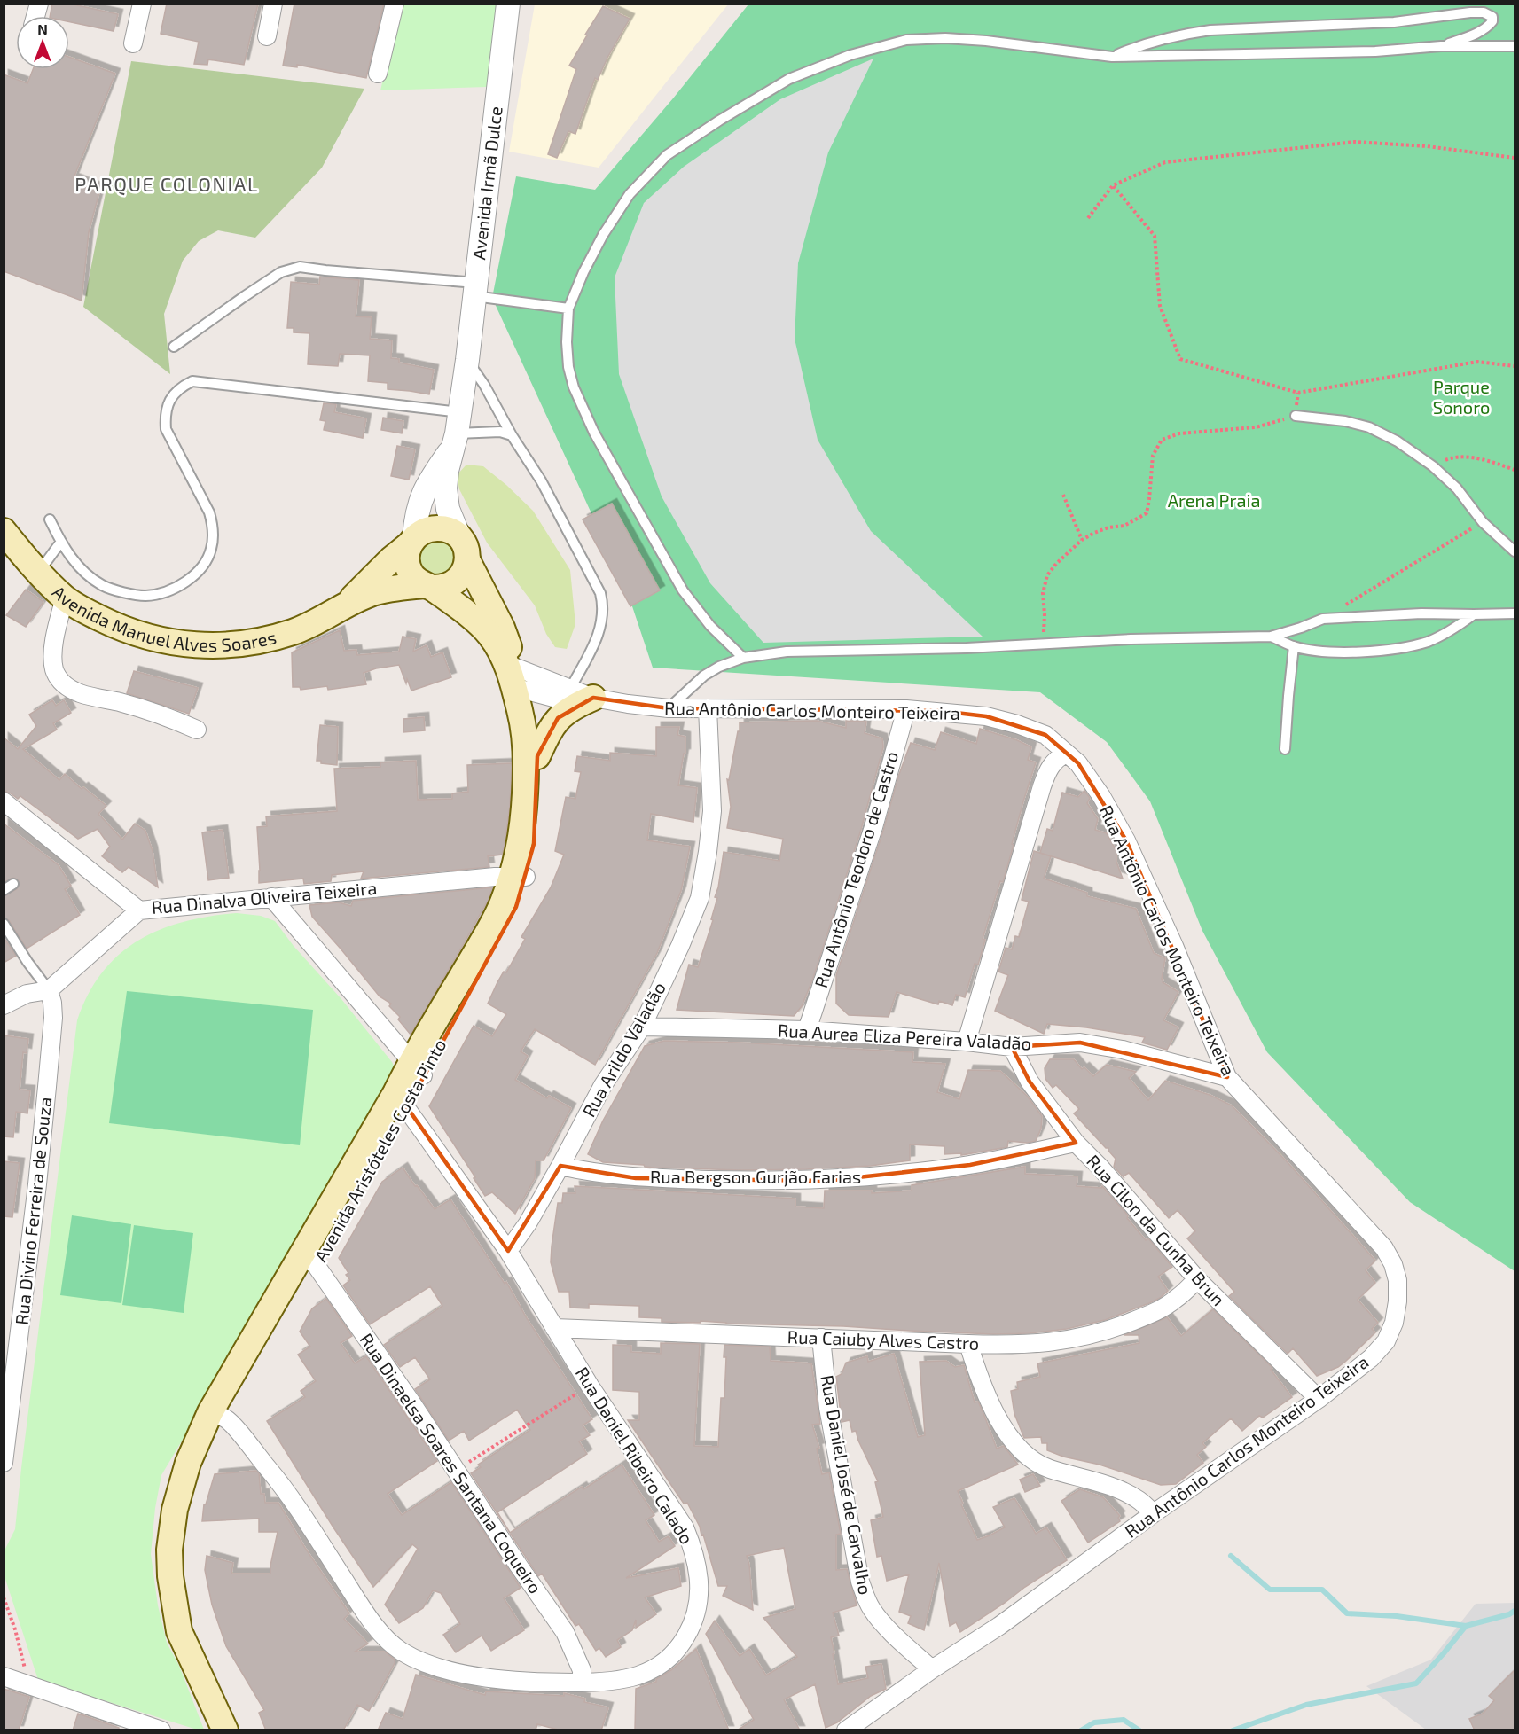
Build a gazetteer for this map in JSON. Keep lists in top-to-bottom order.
{
  "streets": {
    "main road": ["Avenida Manuel Alves Soares", "Avenida Aristóteles Costa Pinto"],
    "street": [
      "Avenida Irmã Dulce",
      "Rua Antônio Carlos Monteiro Teixeira",
      "Rua Antônio Teodoro de Castro",
      "Rua Dinalva Oliveira Teixeira",
      "Rua Aurea Eliza Pereira Valadão",
      "Rua Arildo Valadão",
      "Rua Bergson Gurjão Farias",
      "Rua Divino Ferreira de Souza",
      "Rua Cilon da Cunha Brun",
      "Rua Caiuby Alves Castro",
      "Rua Daniel Ribeiro Calado",
      "Rua Dinaelsa Soares Santana Coqueiro",
      "Rua Daniel José de Carvalho"
    ]
  },
  "crossings": [
    ["Avenida Irmã Dulce", "Avenida Manuel Alves Soares"],
    ["Avenida Irmã Dulce", "Avenida Aristóteles Costa Pinto"],
    ["Avenida Manuel Alves Soares", "Avenida Aristóteles Costa Pinto"],
    ["Rua Antônio Carlos Monteiro Teixeira", "Rua Antônio Teodoro de Castro"],
    ["Rua Antônio Carlos Monteiro Teixeira", "Rua Aurea Eliza Pereira Valadão"],
    ["Rua Antônio Carlos Monteiro Teixeira", "Rua Arildo Valadão"],
    ["Rua Antônio Carlos Monteiro Teixeira", "Avenida Aristóteles Costa Pinto"],
    ["Rua Antônio Carlos Monteiro Teixeira", "Rua Cilon da Cunha Brun"],
    ["Rua Antônio Carlos Monteiro Teixeira", "Rua Daniel José de Carvalho"],
    ["Rua Antônio Teodoro de Castro", "Rua Aurea Eliza Pereira Valadão"],
    ["Rua Dinalva Oliveira Teixeira", "Avenida Aristóteles Costa Pinto"],
    ["Rua Dinalva Oliveira Teixeira", "Rua Divino Ferreira de Souza"],
    ["Rua Aurea Eliza Pereira Valadão", "Rua Arildo Valadão"],
    ["Rua Aurea Eliza Pereira Valadão", "Rua Cilon da Cunha Brun"],
    ["Rua Arildo Valadão", "Rua Bergson Gurjão Farias"],
    ["Rua Arildo Valadão", "Rua Daniel Ribeiro Calado"],
    ["Avenida Aristóteles Costa Pinto", "Rua Daniel Ribeiro Calado"],
    ["Avenida Aristóteles Costa Pinto", "Rua Dinaelsa Soares Santana Coqueiro"],
    ["Rua Bergson Gurjão Farias", "Rua Cilon da Cunha Brun"],
    ["Rua Cilon da Cunha Brun", "Rua Caiuby Alves Castro"],
    ["Rua Caiuby Alves Castro", "Rua Daniel Ribeiro Calado"],
    ["Rua Caiuby Alves Castro", "Rua Daniel José de Carvalho"],
    ["Rua Daniel Ribeiro Calado", "Rua Dinaelsa Soares Santana Coqueiro"]
  ],
  "districts": ["PARQUE COLONIAL"],
  "parks": ["Parque Sonoro", "Arena Praia"],
  "north": "top"
}
